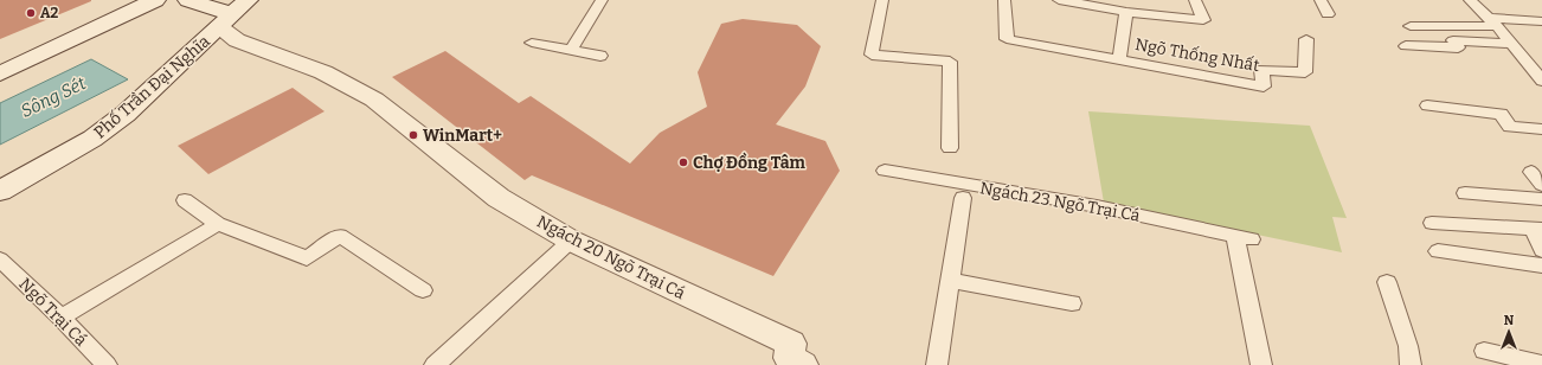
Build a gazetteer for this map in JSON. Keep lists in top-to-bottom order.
{
  "streets": {
    "street": ["Phố Trần Đại Nghĩa", "Ngách 20 Ngõ Trại Cá"],
    "lane": ["Ngõ Thống Nhất", "Ngách 23 Ngõ Trại Cá", "Ngõ Trại Cá"]
  },
  "crossings": [
    ["Phố Trần Đại Nghĩa", "Ngách 20 Ngõ Trại Cá"]
  ],
  "water": ["Sông Sét"],
  "places": ["A2", "WinMart+", "Chợ Đồng Tâm"],
  "north": "top"
}
